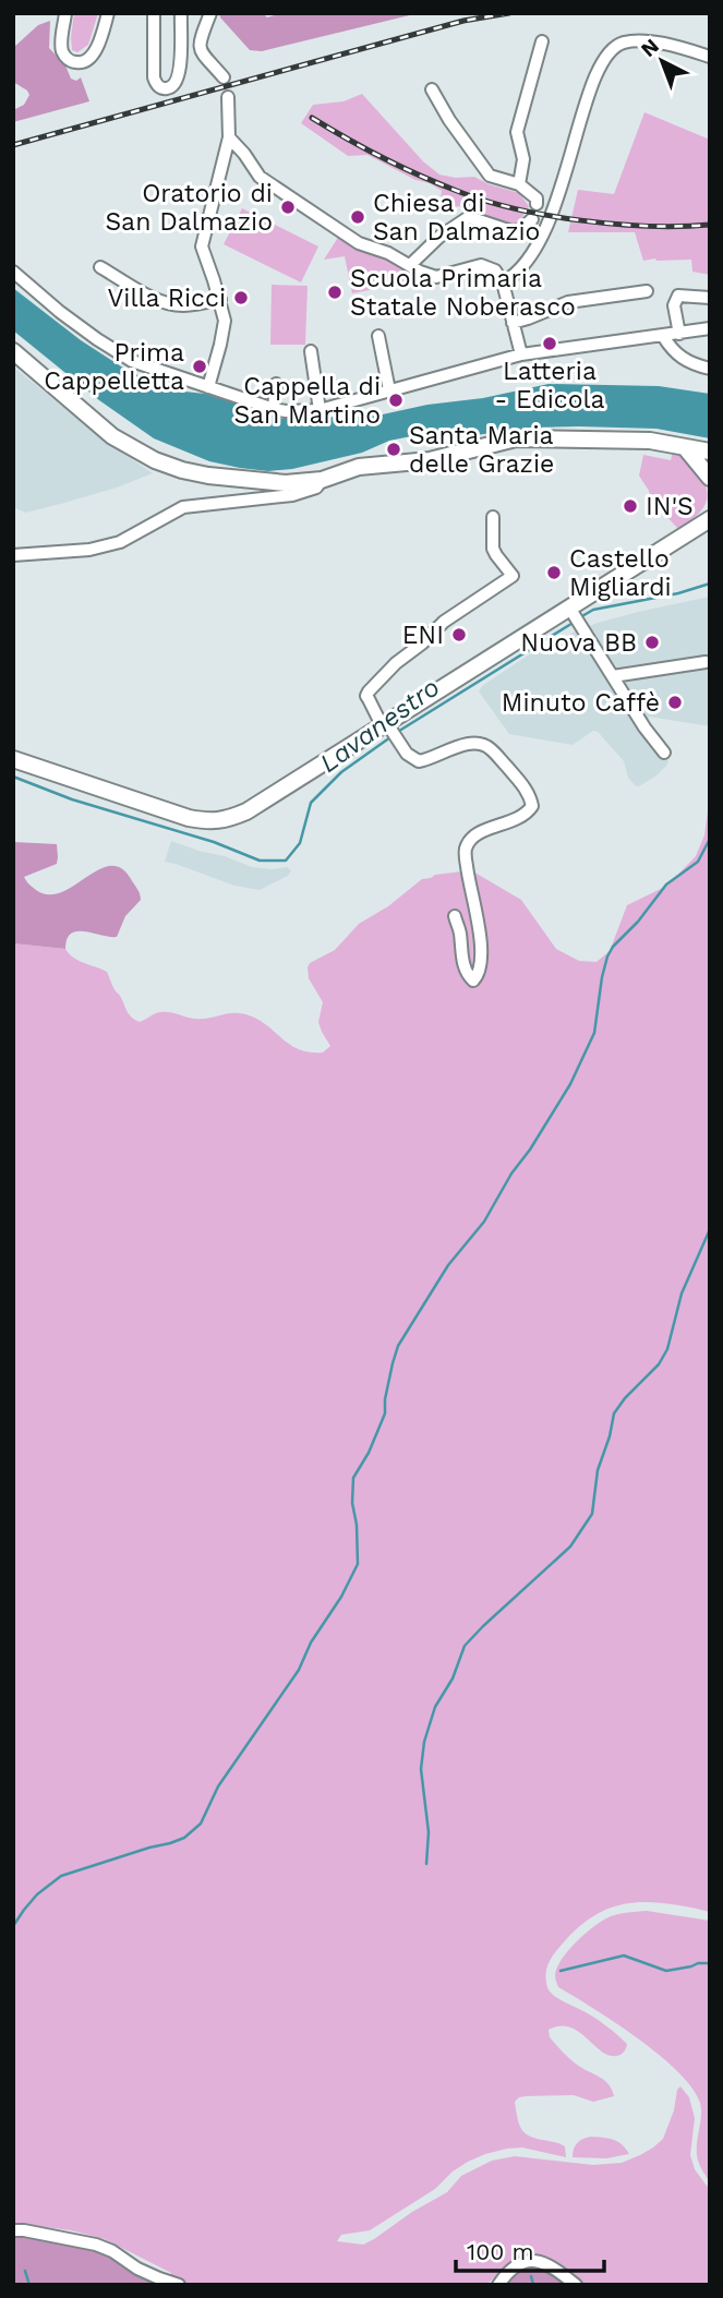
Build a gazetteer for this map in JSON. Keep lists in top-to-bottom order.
{
  "water": ["Lavanestro"],
  "places": [
    "Oratorio di San Dalmazio",
    "Chiesa di San Dalmazio",
    "Scuola Primaria Statale Noberasco",
    "Villa Ricci",
    "Latteria - Edicola",
    "Prima Cappelletta",
    "Cappella di San Martino",
    "Santa Maria delle Grazie",
    "IN'S",
    "Castello Migliardi",
    "ENI",
    "Nuova BB",
    "Minuto Caffè"
  ],
  "scale_bar": "100 m",
  "north": "top left"
}
